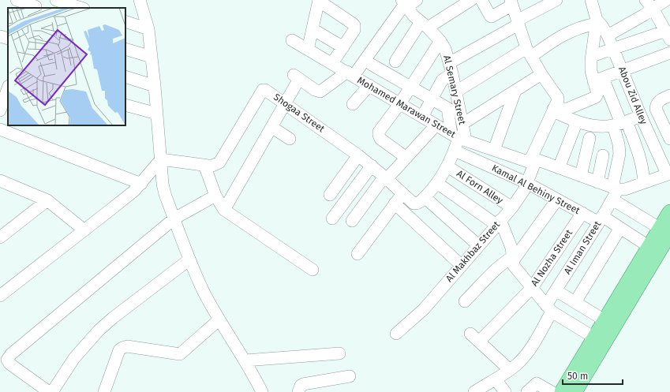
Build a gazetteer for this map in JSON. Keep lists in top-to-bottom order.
{
  "streets": {
    "street": [
      "Al Semary Street",
      "Abou Zid Alley",
      "Mohamed Marawan Street",
      "Shogaa Street",
      "Al Forn Alley",
      "Kamal Al Behiny Street",
      "Al Iman Street",
      "Al Makhbaz Street",
      "Al Nozha Street"
    ]
  },
  "crossings": [
    ["Al Semary Street", "Mohamed Marawan Street"],
    ["Mohamed Marawan Street", "Al Iman Street"],
    ["Mohamed Marawan Street", "Al Makhbaz Street"],
    ["Al Forn Alley", "Al Makhbaz Street"],
    ["Kamal Al Behiny Street", "Al Iman Street"],
    ["Kamal Al Behiny Street", "Al Makhbaz Street"],
    ["Kamal Al Behiny Street", "Al Nozha Street"],
    ["Al Iman Street", "Al Nozha Street"]
  ],
  "scale_bar": "50 m"
}
